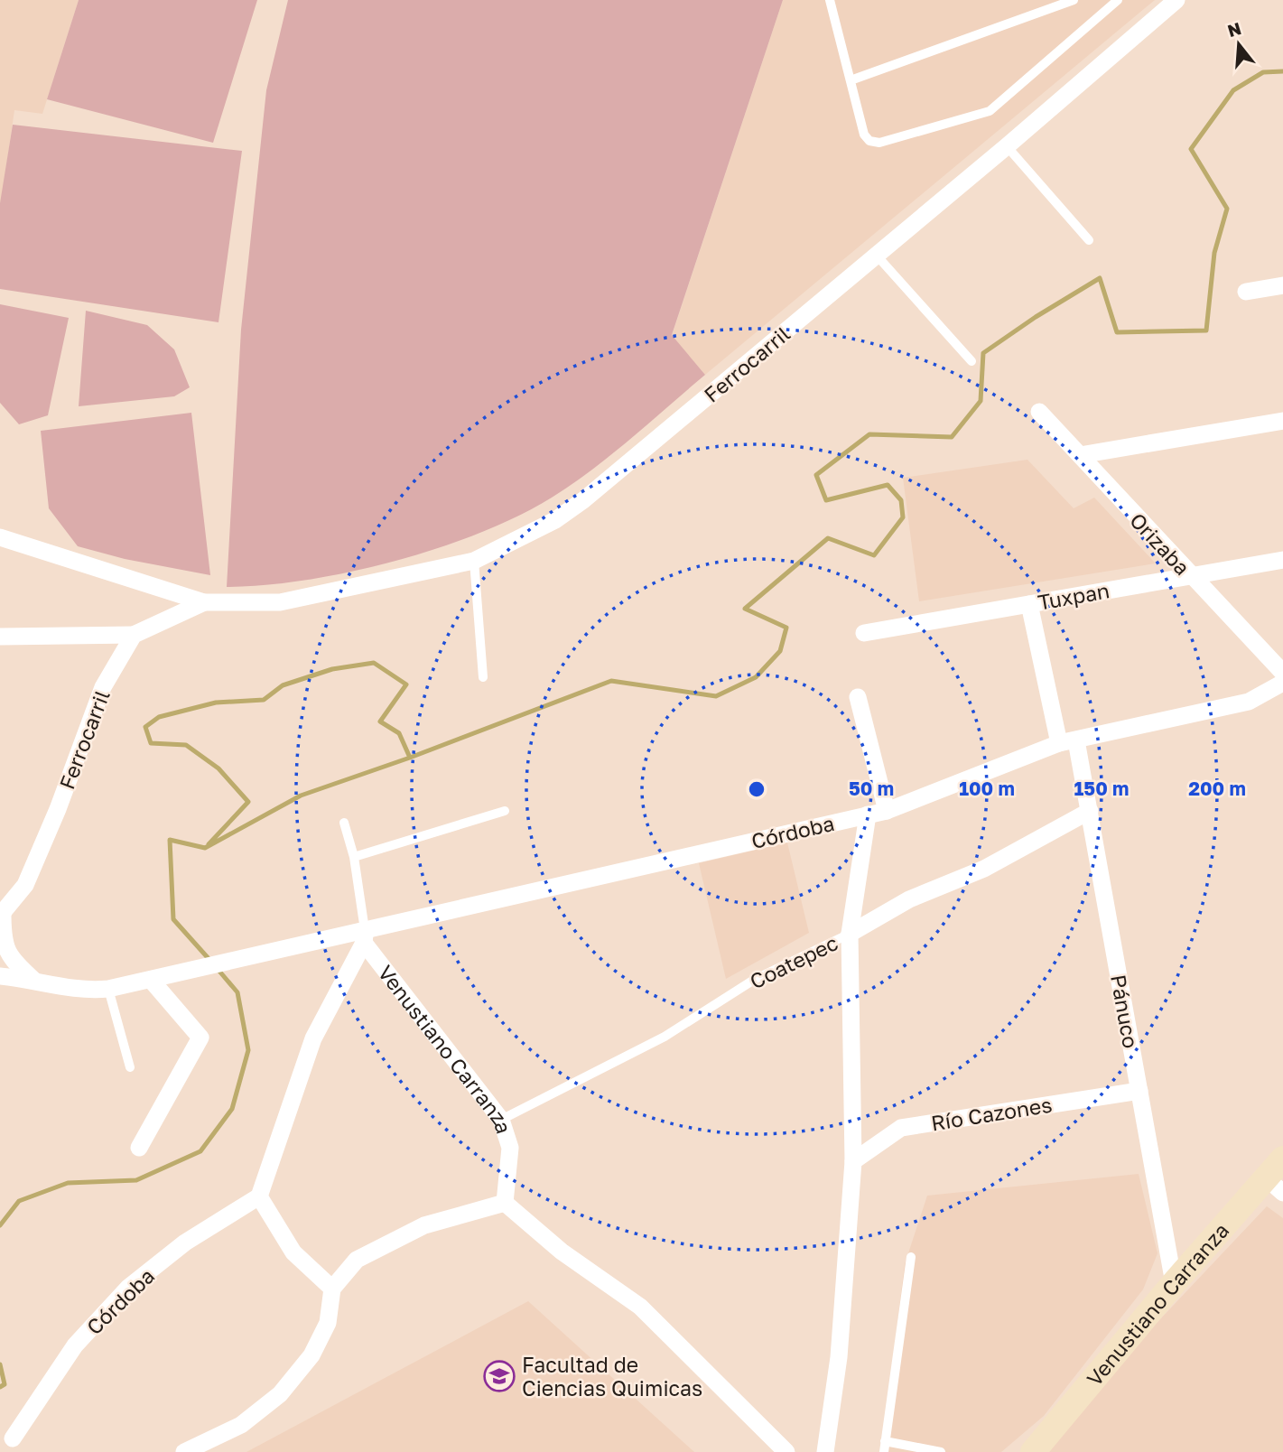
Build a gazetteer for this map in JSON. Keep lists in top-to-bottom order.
{
  "streets": {
    "main road": ["Venustiano Carranza"],
    "street": [
      "Ferrocarril",
      "Orizaba",
      "Tuxpan",
      "Córdoba",
      "Coatepec",
      "Pánuco",
      "Río Cazones"
    ]
  },
  "crossings": [
    ["Ferrocarril", "Córdoba"],
    ["Orizaba", "Tuxpan"],
    ["Tuxpan", "Pánuco"],
    ["Córdoba", "Pánuco"],
    ["Córdoba", "Venustiano Carranza"],
    ["Coatepec", "Pánuco"],
    ["Coatepec", "Venustiano Carranza"],
    ["Pánuco", "Venustiano Carranza"],
    ["Pánuco", "Río Cazones"]
  ],
  "places": {
    "school or university": ["Facultad de Ciencias Quimicas"]
  },
  "north": "top",
  "rings": [
    "50 m",
    "100 m",
    "150 m",
    "200 m"
  ]
}
